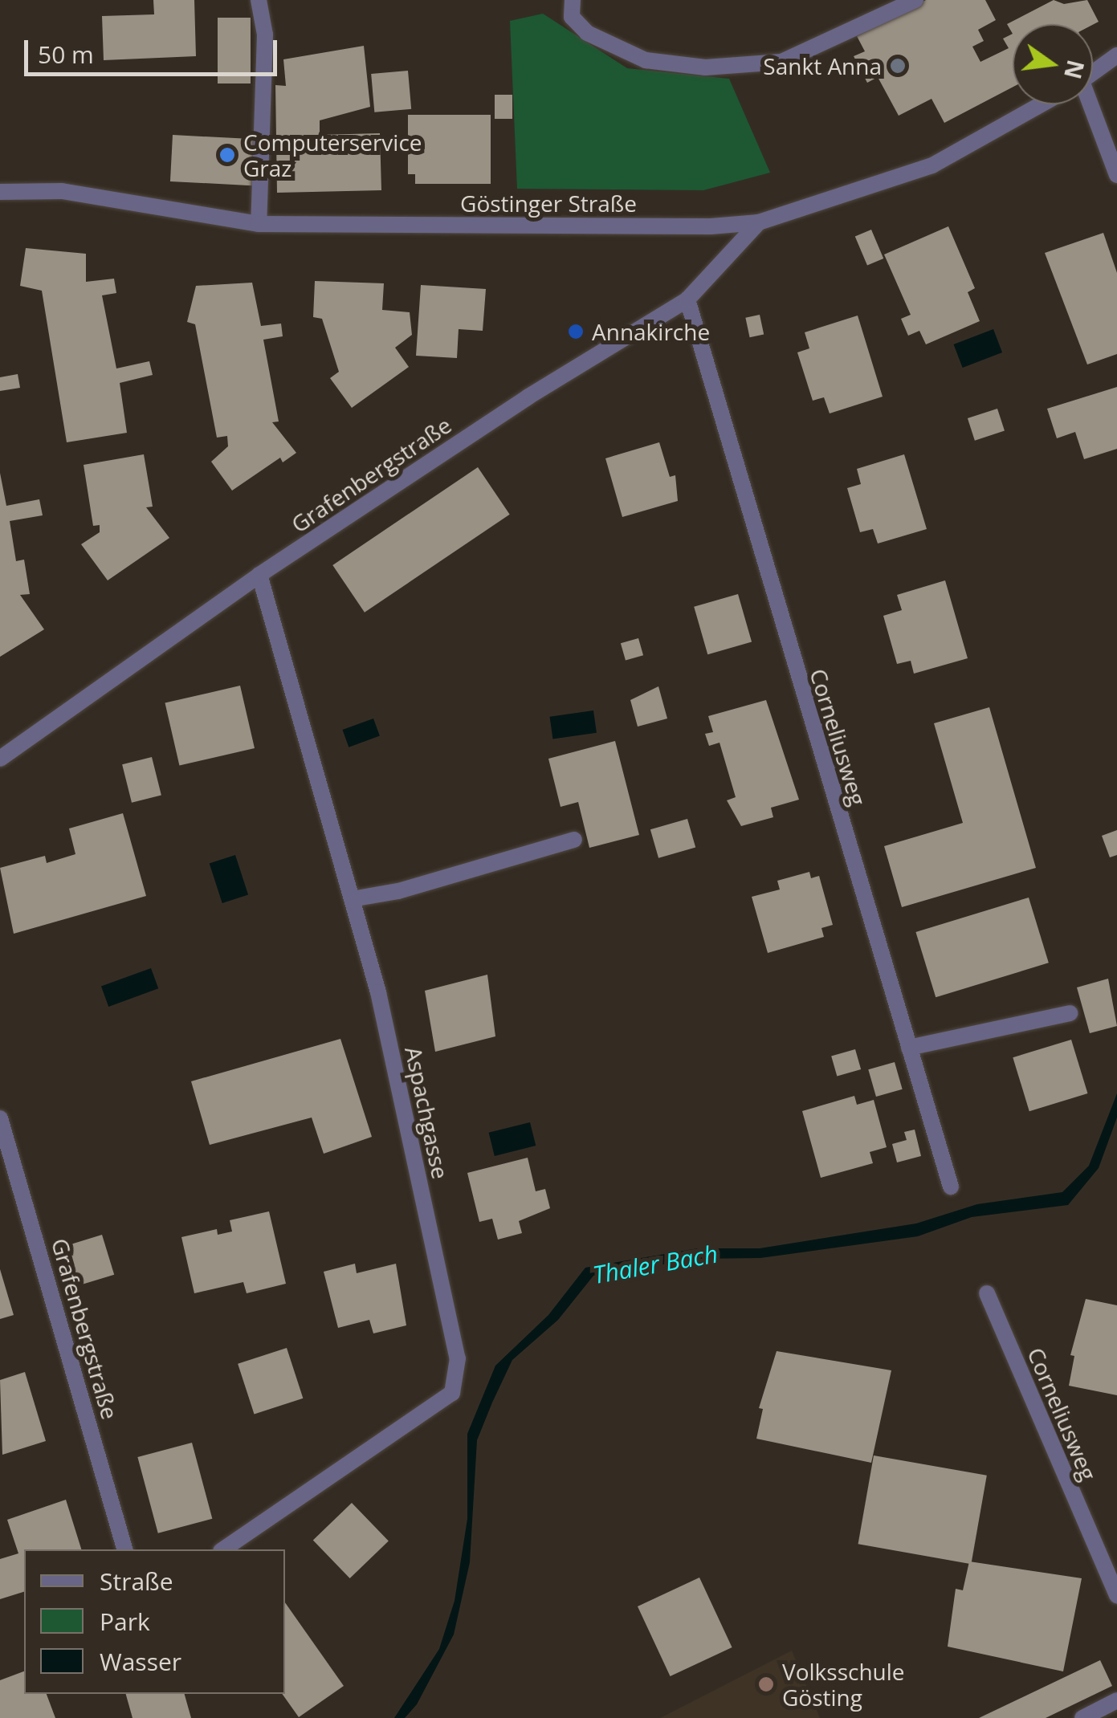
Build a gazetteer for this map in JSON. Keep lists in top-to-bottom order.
{
  "streets": {
    "street": [
      "Göstinger Straße",
      "Grafenbergstraße",
      "Corneliusweg",
      "Aspachgasse"
    ]
  },
  "crossings": [
    ["Göstinger Straße", "Grafenbergstraße"],
    ["Grafenbergstraße", "Corneliusweg"],
    ["Grafenbergstraße", "Aspachgasse"]
  ],
  "water": ["Thaler Bach"],
  "places": [
    "Sankt Anna",
    "Computerservice Graz",
    "Annakirche",
    "Volksschule Gösting"
  ],
  "legend": ["Straße", "Park", "Wasser"],
  "scale_bar": "50 m",
  "north": "right"
}
